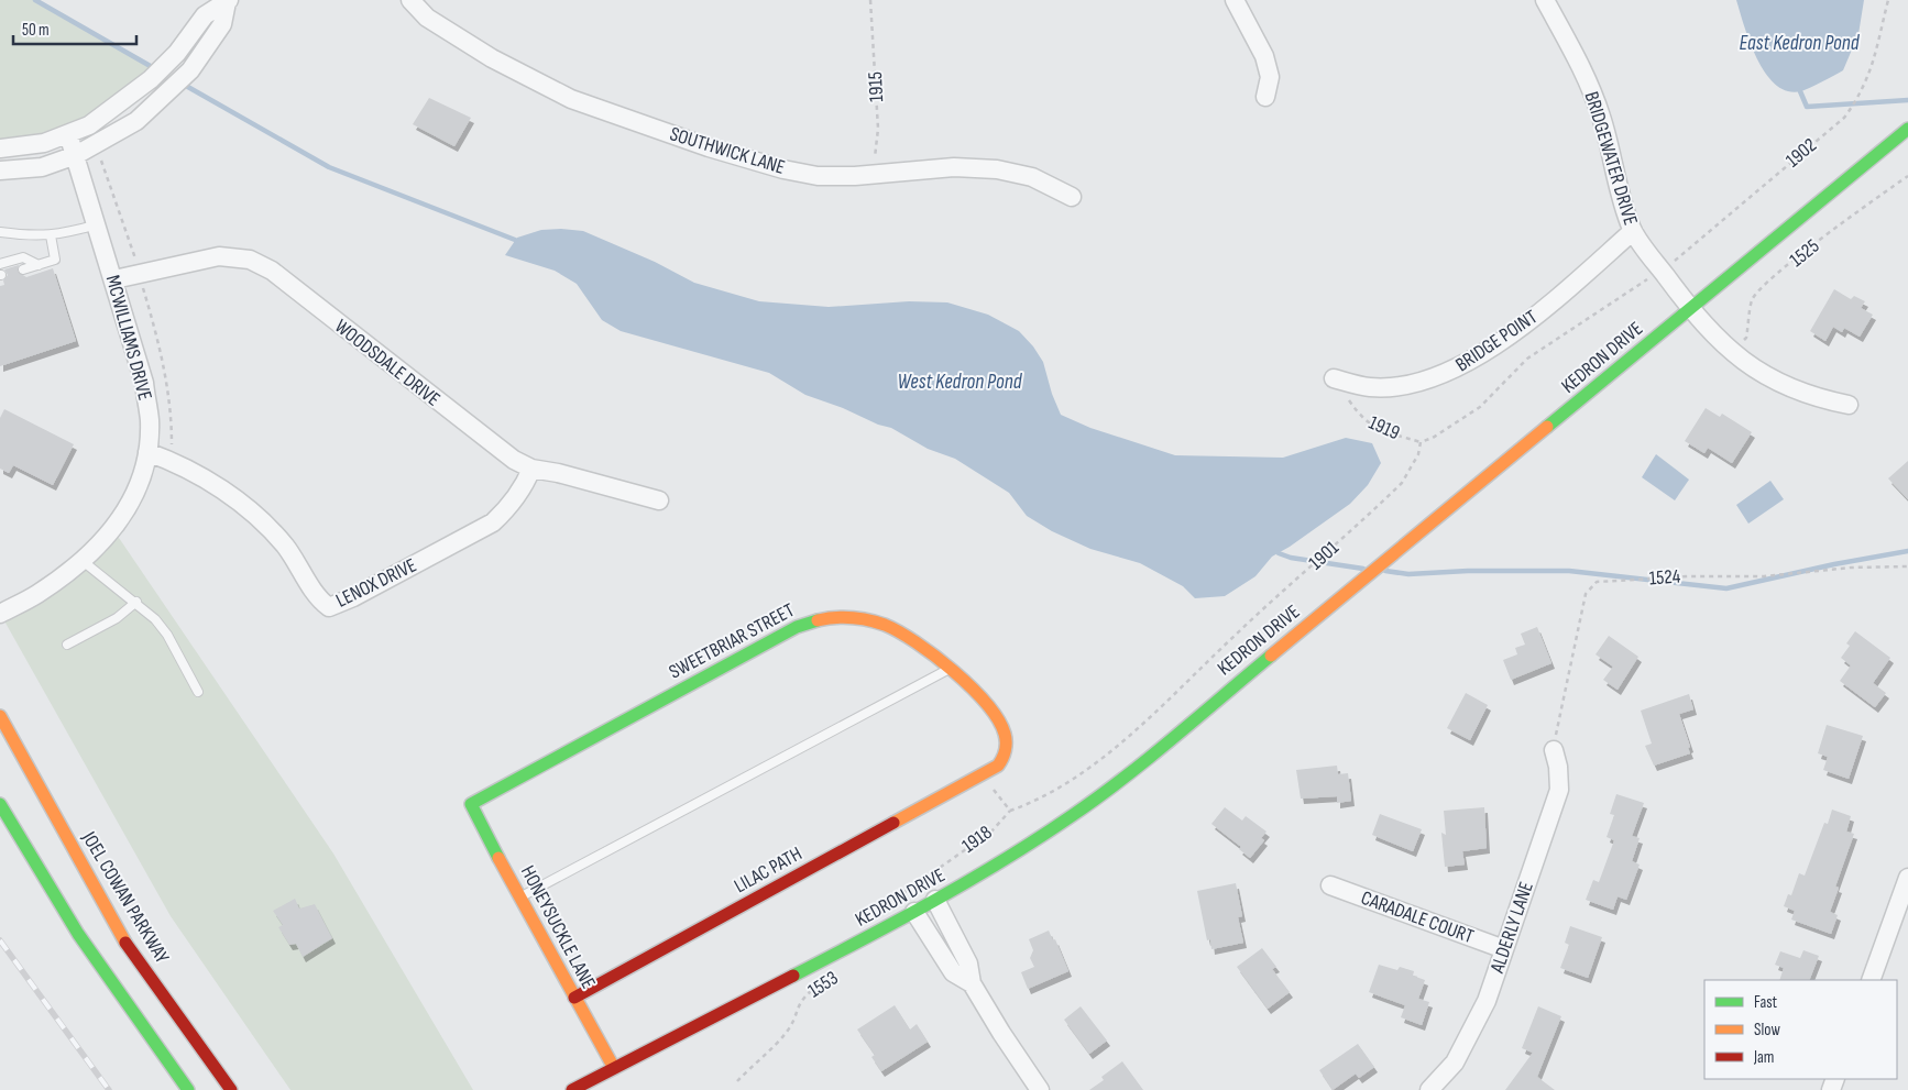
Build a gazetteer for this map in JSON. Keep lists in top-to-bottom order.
{
  "streets": {
    "street": [
      "SOUTHWICK LANE",
      "BRIDGEWATER DRIVE",
      "MCWILLIAMS DRIVE",
      "BRIDGE POINT",
      "KEDRON DRIVE",
      "WOODSDALE DRIVE",
      "LENOX DRIVE",
      "SWEETBRIAR STREET",
      "LILAC PATH",
      "JOEL COWAN PARKWAY",
      "CARADALE COURT",
      "HONEYSUCKLE LANE",
      "ALDERLY LANE"
    ],
    "path": [
      "1915",
      "1902",
      "1525",
      "1919",
      "1901",
      "1524",
      "1918",
      "1553"
    ]
  },
  "crossings": [
    ["1915", "SOUTHWICK LANE"],
    ["1902", "BRIDGEWATER DRIVE"],
    ["BRIDGEWATER DRIVE", "1525"],
    ["BRIDGEWATER DRIVE", "BRIDGE POINT"],
    ["BRIDGEWATER DRIVE", "KEDRON DRIVE"],
    ["MCWILLIAMS DRIVE", "WOODSDALE DRIVE"],
    ["MCWILLIAMS DRIVE", "LENOX DRIVE"],
    ["BRIDGE POINT", "1919"],
    ["KEDRON DRIVE", "1918"],
    ["KEDRON DRIVE", "HONEYSUCKLE LANE"],
    ["WOODSDALE DRIVE", "LENOX DRIVE"],
    ["1919", "1901"],
    ["1901", "1918"],
    ["1524", "ALDERLY LANE"],
    ["SWEETBRIAR STREET", "LILAC PATH"],
    ["SWEETBRIAR STREET", "HONEYSUCKLE LANE"],
    ["LILAC PATH", "HONEYSUCKLE LANE"],
    ["CARADALE COURT", "ALDERLY LANE"]
  ],
  "water": ["East Kedron Pond", "West Kedron Pond"],
  "legend": ["Fast", "Slow", "Jam"],
  "scale_bar": "50 m"
}
